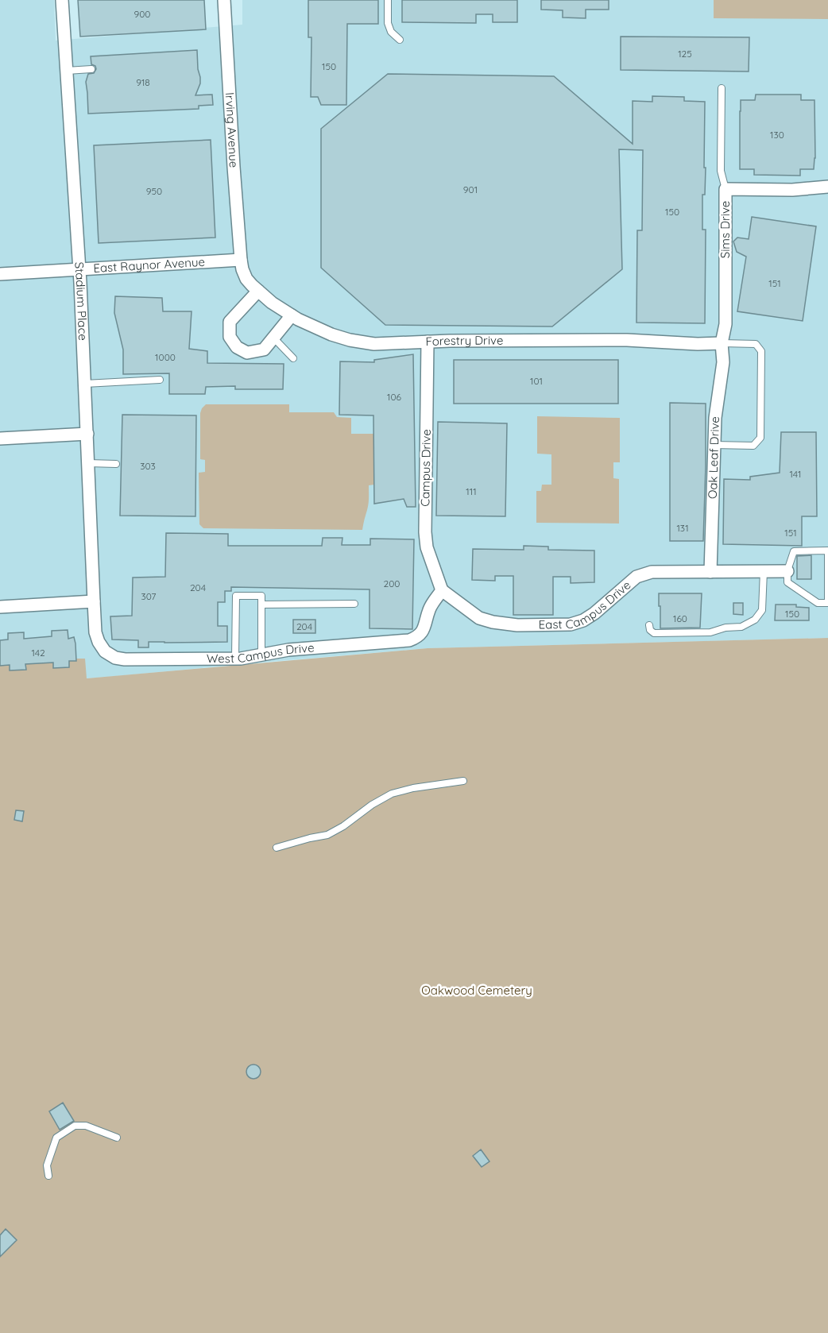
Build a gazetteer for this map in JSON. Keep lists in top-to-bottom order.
{
  "streets": {
    "street": [
      "Irving Avenue",
      "Sims Drive",
      "East Raynor Avenue",
      "Stadium Place",
      "Forestry Drive",
      "Oak Leaf Drive",
      "Campus Drive",
      "East Campus Drive",
      "West Campus Drive"
    ]
  },
  "crossings": [
    ["Irving Avenue", "East Raynor Avenue"],
    ["Irving Avenue", "Forestry Drive"],
    ["Sims Drive", "Forestry Drive"],
    ["Sims Drive", "Oak Leaf Drive"],
    ["East Raynor Avenue", "Stadium Place"],
    ["East Raynor Avenue", "Forestry Drive"],
    ["Stadium Place", "West Campus Drive"],
    ["Forestry Drive", "Oak Leaf Drive"],
    ["Forestry Drive", "Campus Drive"],
    ["Oak Leaf Drive", "East Campus Drive"],
    ["Campus Drive", "East Campus Drive"],
    ["Campus Drive", "West Campus Drive"],
    ["East Campus Drive", "West Campus Drive"]
  ],
  "parks": ["Oakwood Cemetery"],
  "house_numbers": [
    "900",
    "125",
    "150",
    "918",
    "130",
    "901",
    "950",
    "150",
    "151",
    "1000",
    "101",
    "106",
    "303",
    "141",
    "111",
    "131",
    "151",
    "200",
    "204",
    "307",
    "150",
    "160",
    "204",
    "142"
  ]
}
